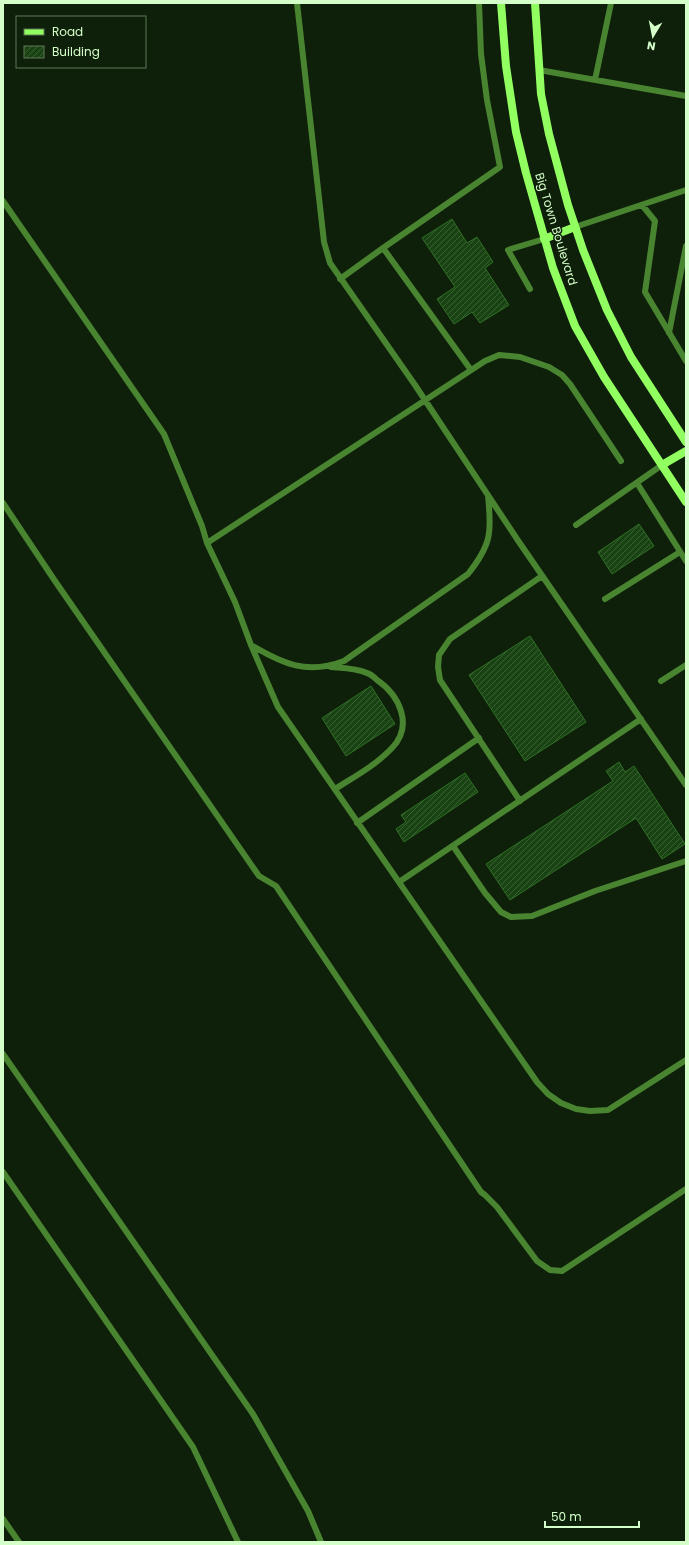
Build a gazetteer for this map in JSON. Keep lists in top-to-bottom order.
{
  "streets": {
    "main road": ["Big Town Boulevard"]
  },
  "legend": ["Road", "Building"],
  "scale_bar": "50 m",
  "north": "bottom"
}
